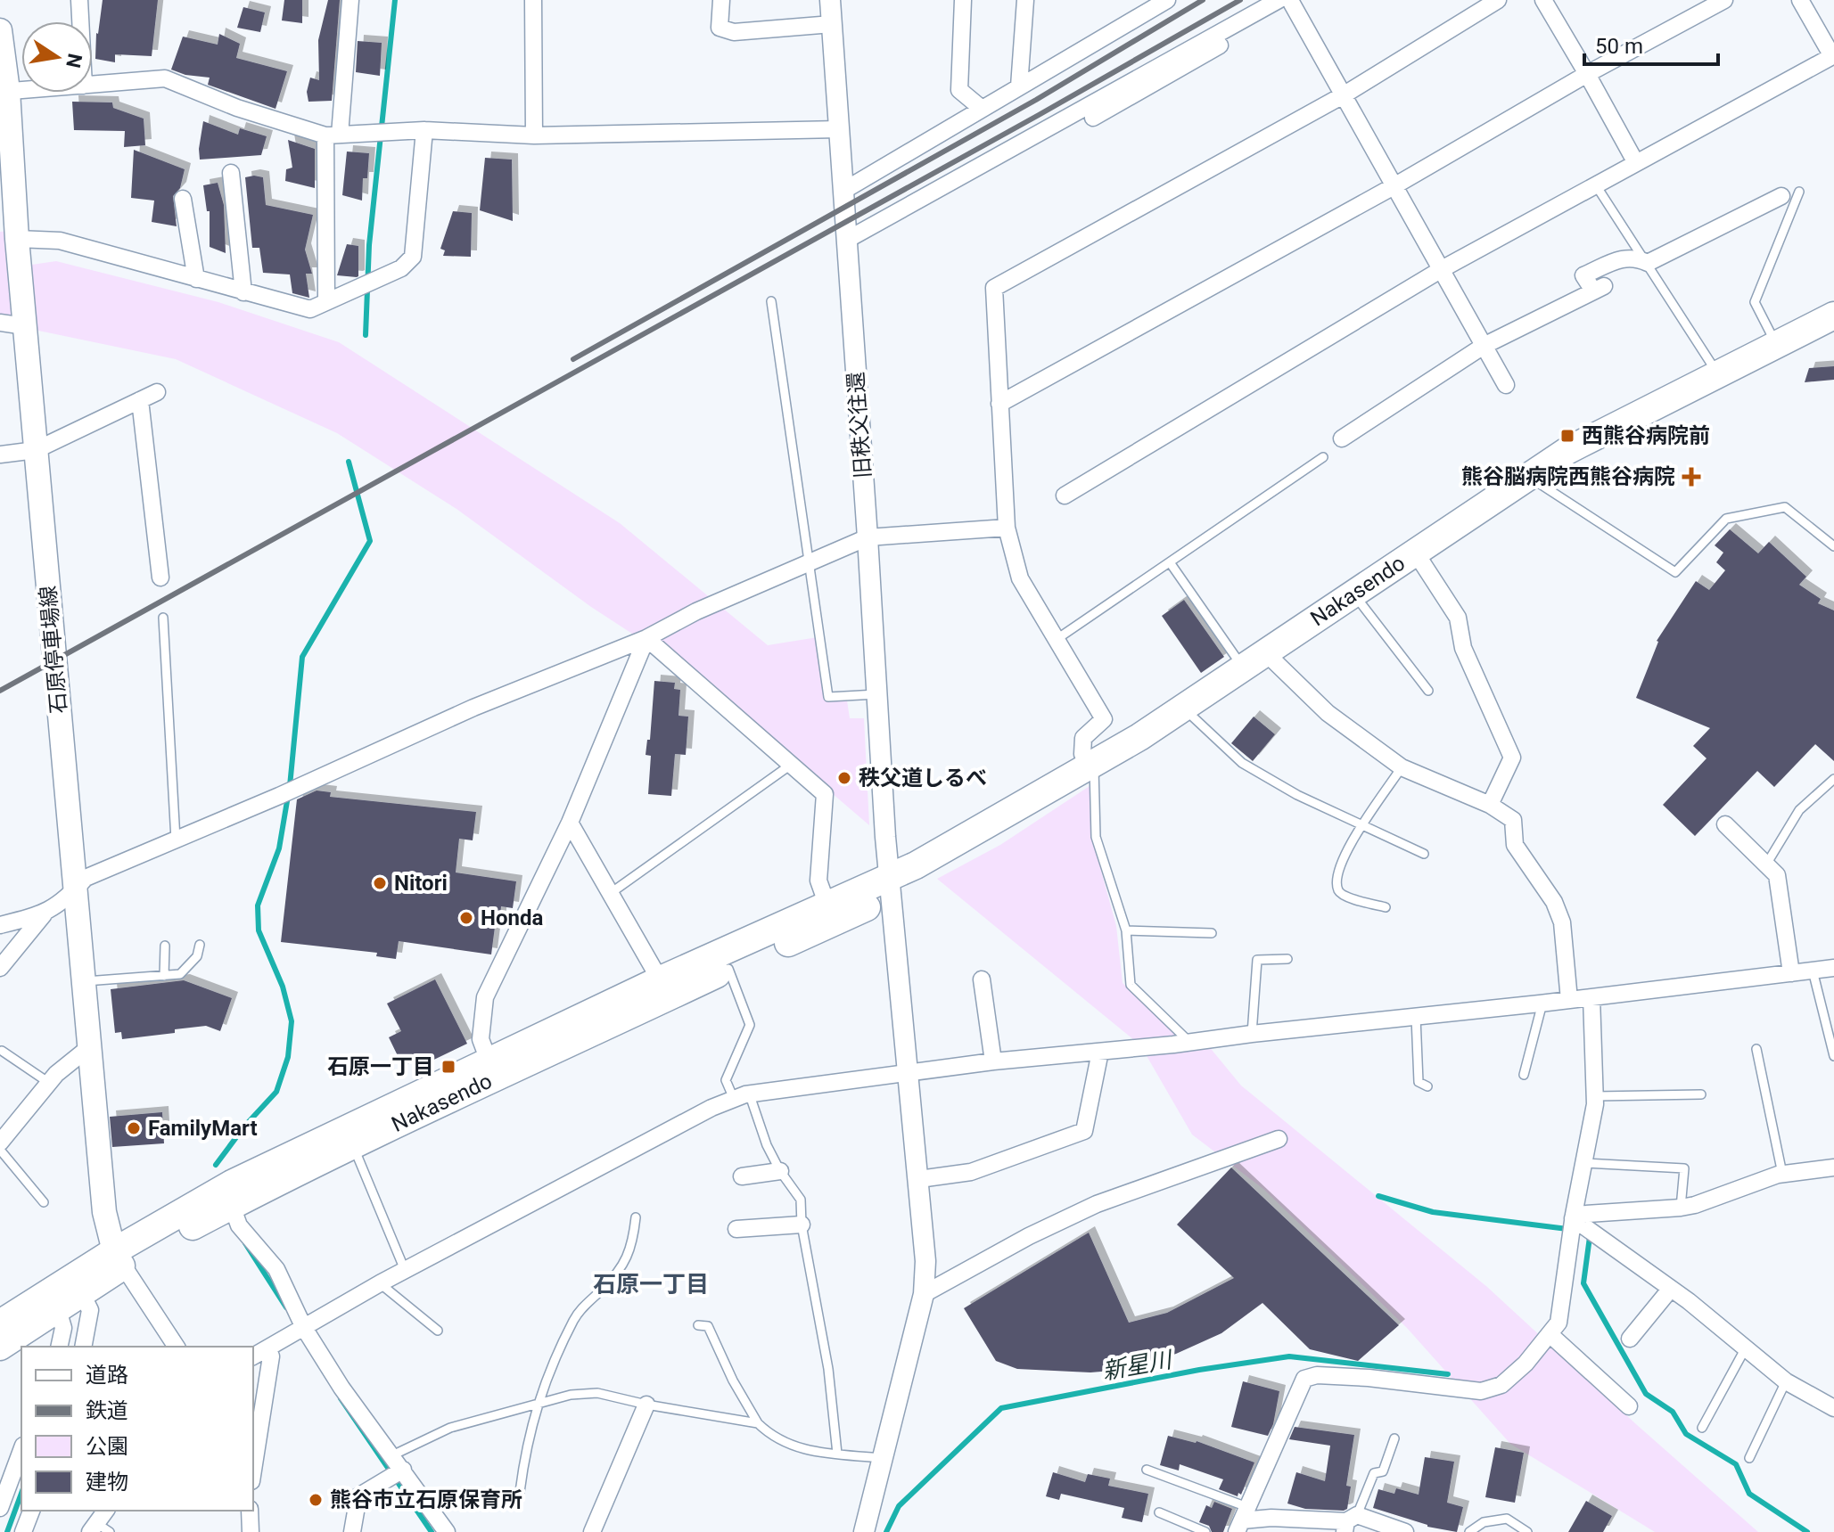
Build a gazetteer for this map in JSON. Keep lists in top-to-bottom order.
{
  "streets": {
    "highway": ["Nakasendo"],
    "main road": ["石原停車場線"],
    "street": ["旧秩父往還"]
  },
  "crossings": [
    ["旧秩父往還", "Nakasendo"],
    ["Nakasendo", "石原停車場線"]
  ],
  "districts": ["石原一丁目"],
  "water": ["新星川"],
  "places": {
    "transit": ["西熊谷病院前", "石原一丁目"],
    "health": ["熊谷脳病院西熊谷病院"],
    "other": [
      "秩父道しるべ",
      "Nitori",
      "Honda",
      "FamilyMart",
      "熊谷市立石原保育所"
    ]
  },
  "legend": [
    "道路",
    "鉄道",
    "公園",
    "建物"
  ],
  "scale_bar": "50 m",
  "north": "right"
}
